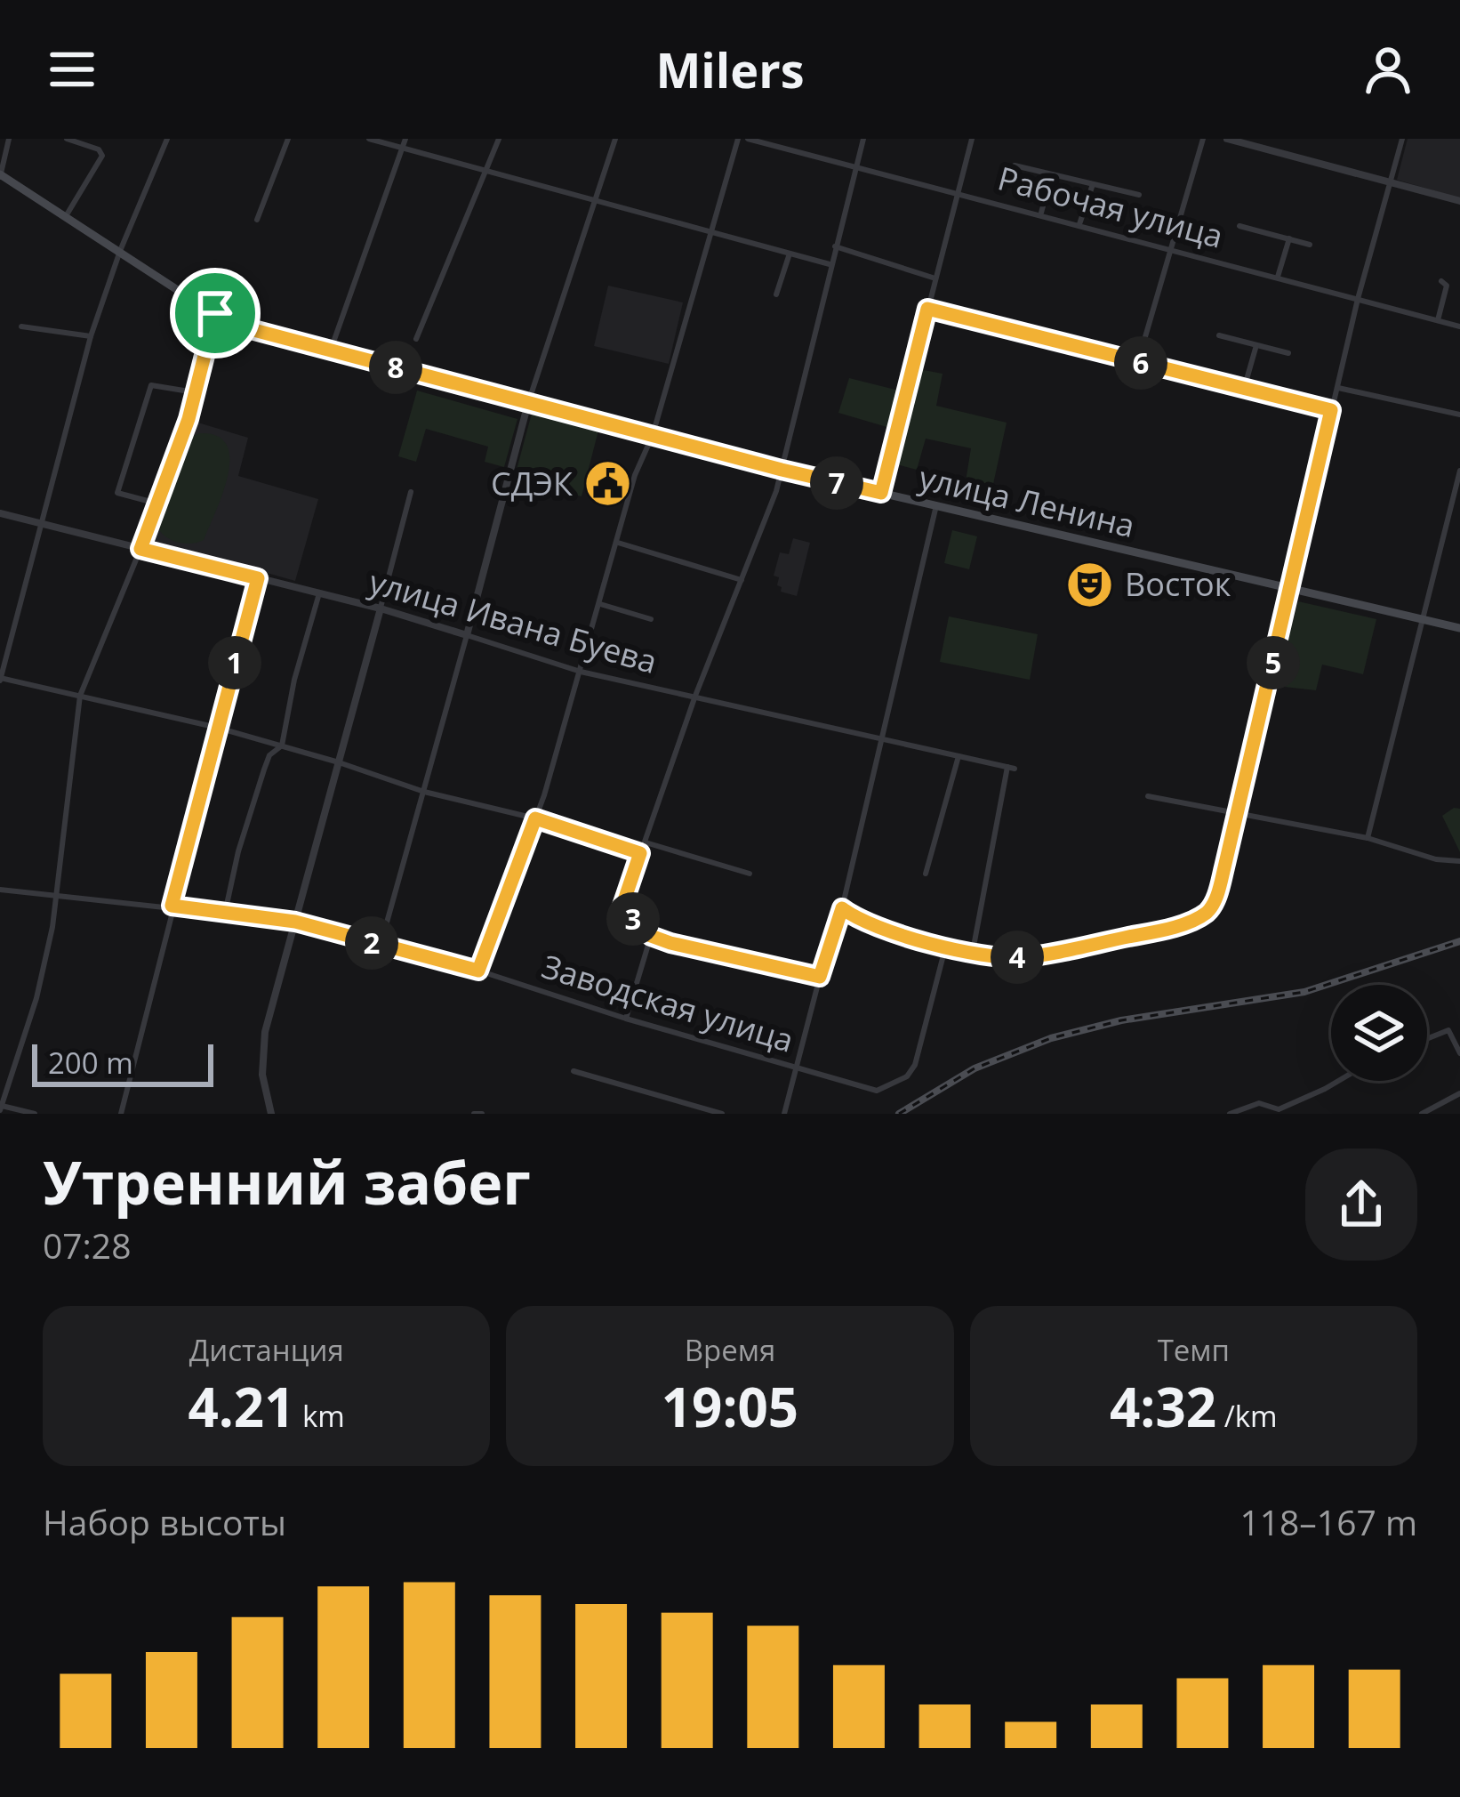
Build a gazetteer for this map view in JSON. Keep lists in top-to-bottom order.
{
  "streets": {
    "main road": ["улица Ленина"],
    "street": ["Рабочая улица", "улица Ивана Буева", "Заводская улица"]
  },
  "places": {
    "public building": ["СДЭК"],
    "theatre": ["Восток"]
  },
  "scale_bar": "200 m",
  "page": {
    "header": "Milers",
    "pins": [
      "6",
      "8",
      "7",
      "1",
      "5",
      "3",
      "2",
      "4"
    ],
    "scale": "200 m",
    "heading": ["Утренний забег", "07:28"],
    "stats": [
      ["Дистанция", "4.21 km"],
      ["Время", "19:05"],
      ["Темп", "4:32 /km"]
    ],
    "chart": ["Набор высоты", "118–167 m"]
  }
}
